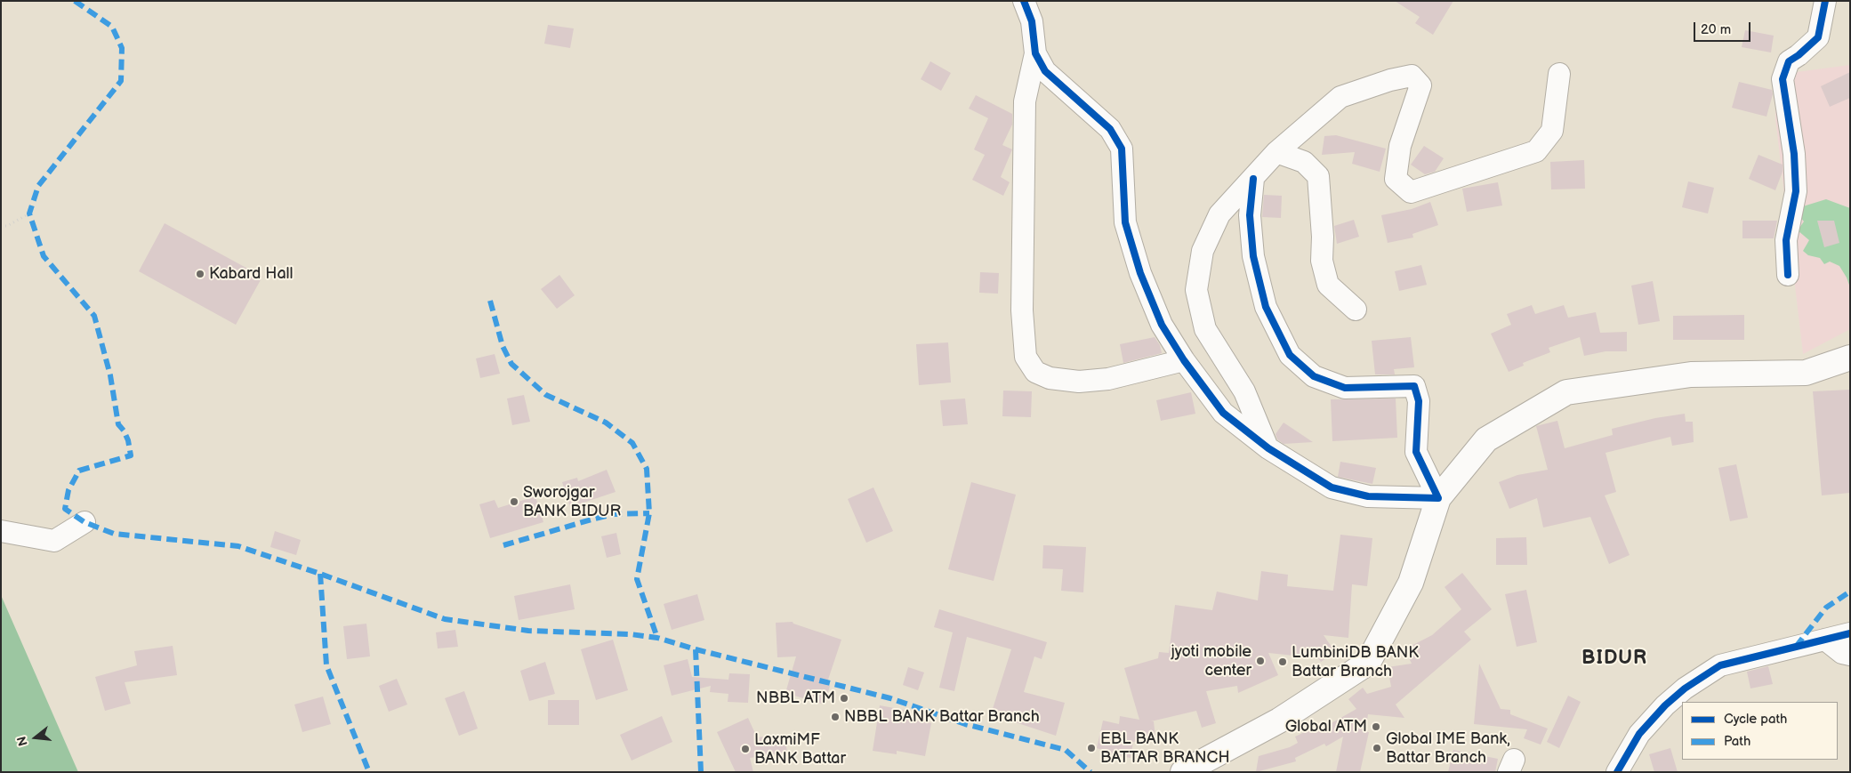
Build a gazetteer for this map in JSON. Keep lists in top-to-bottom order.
{
  "districts": ["BIDUR"],
  "places": [
    "Kabard Hall",
    "Sworojgar BANK BIDUR",
    "jyoti mobile center",
    "LumbiniDB BANK Battar Branch",
    "NBBL ATM",
    "NBBL BANK Battar Branch",
    "Global ATM",
    "EBL BANK BATTAR BRANCH",
    "Global IME Bank, Battar Branch",
    "LaxmiMF BANK Battar"
  ],
  "legend": ["Cycle path", "Path"],
  "scale_bar": "20 m",
  "north": "left"
}
